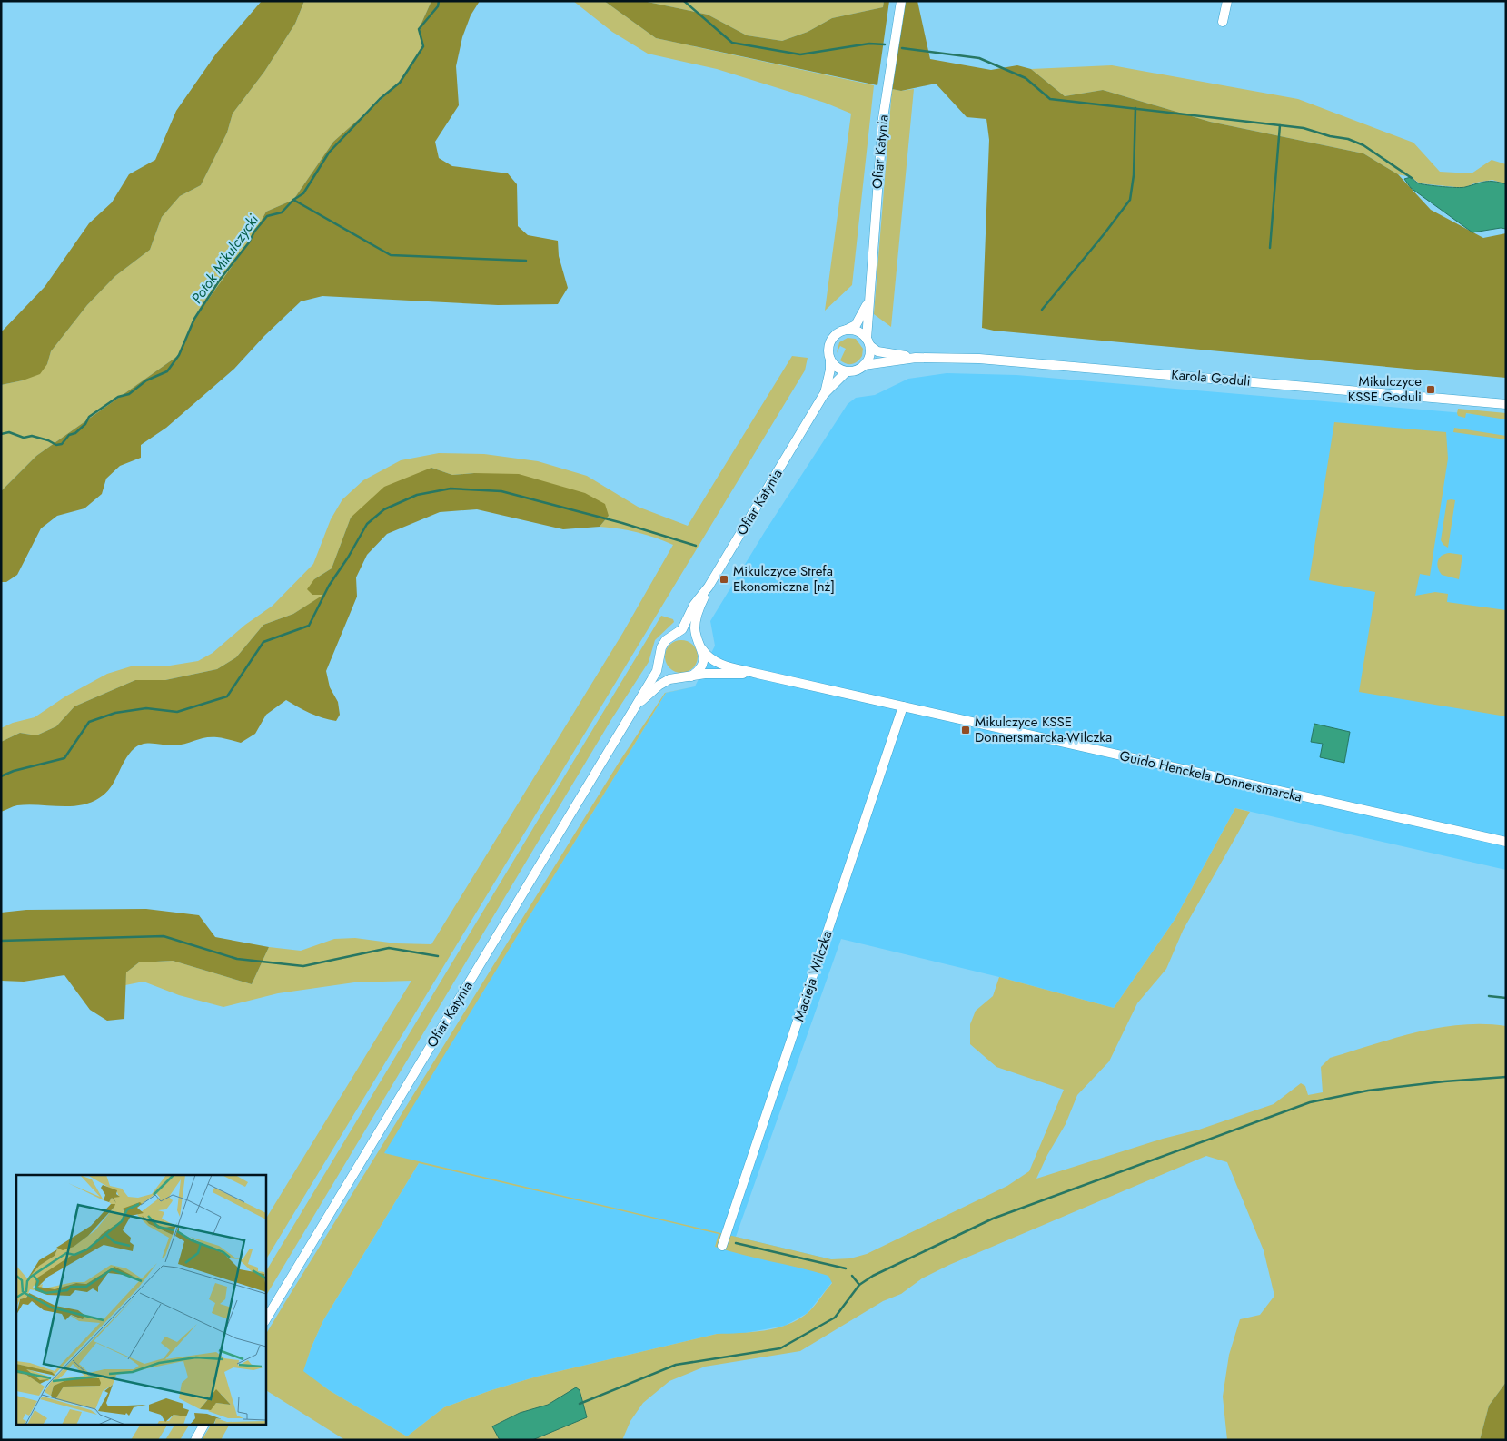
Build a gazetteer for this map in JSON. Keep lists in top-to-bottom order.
{
  "streets": {
    "street": [
      "Ofiar Katynia",
      "Karola Goduli",
      "Guido Henckela Donnersmarcka",
      "Macieja Wilczka"
    ]
  },
  "crossings": [
    ["Ofiar Katynia", "Karola Goduli"],
    ["Ofiar Katynia", "Guido Henckela Donnersmarcka"],
    ["Guido Henckela Donnersmarcka", "Macieja Wilczka"]
  ],
  "water": ["Potok Mikulczycki"],
  "places": {
    "transit": ["Mikulczyce KSSE Goduli", "Mikulczyce Strefa Ekonomiczna [nż]", "Mikulczyce KSSE Donnersmarcka-Wilczka"]
  }
}
